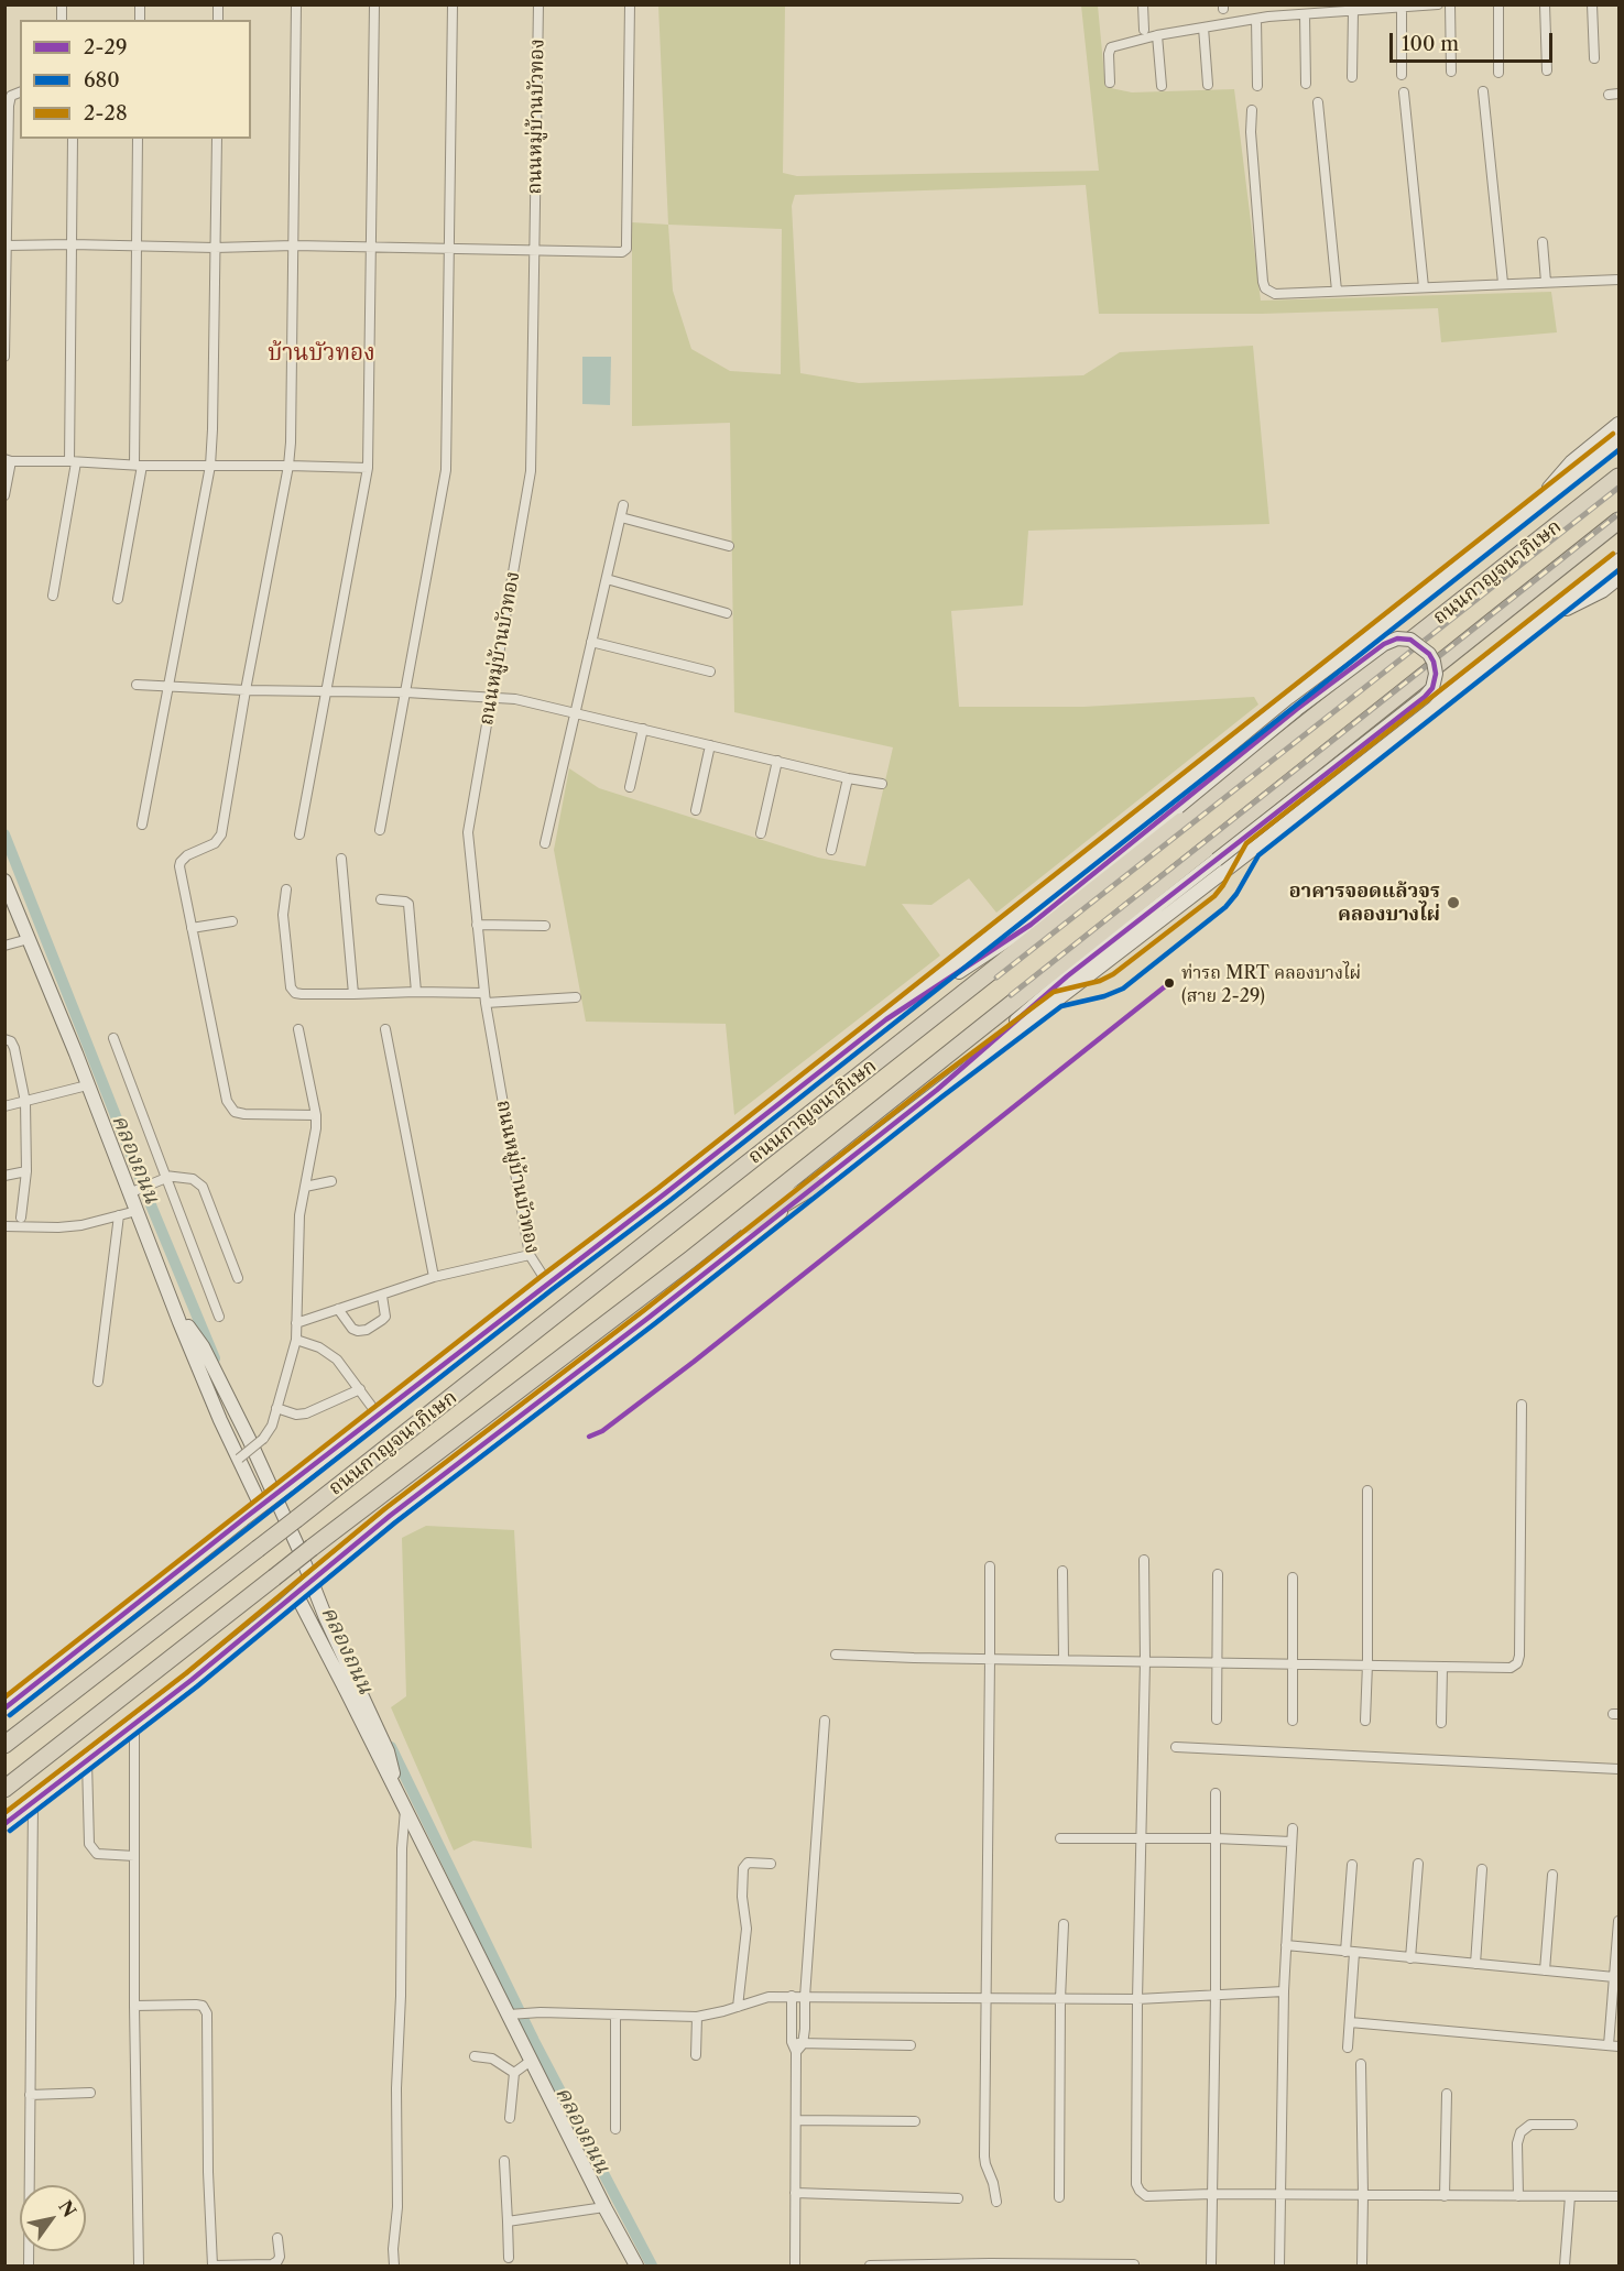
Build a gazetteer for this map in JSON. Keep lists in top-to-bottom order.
{
  "streets": {
    "highway": ["ถนนกาญจนาภิเษก"],
    "street": ["ถนนหมู่บ้านบัวทอง"]
  },
  "districts": ["บ้านบัวทอง"],
  "water": ["คลองถนน"],
  "places": ["อาคารจอดแล้วจร คลองบางไผ่", "ท่ารถ MRT คลองบางไผ่ (สาย 2-29)"],
  "lines": ["transit line 2-28", "transit line 680", "transit line 2-29"],
  "legend": ["2-29", "680", "2-28"],
  "scale_bar": "100 m",
  "north": "top right"
}
